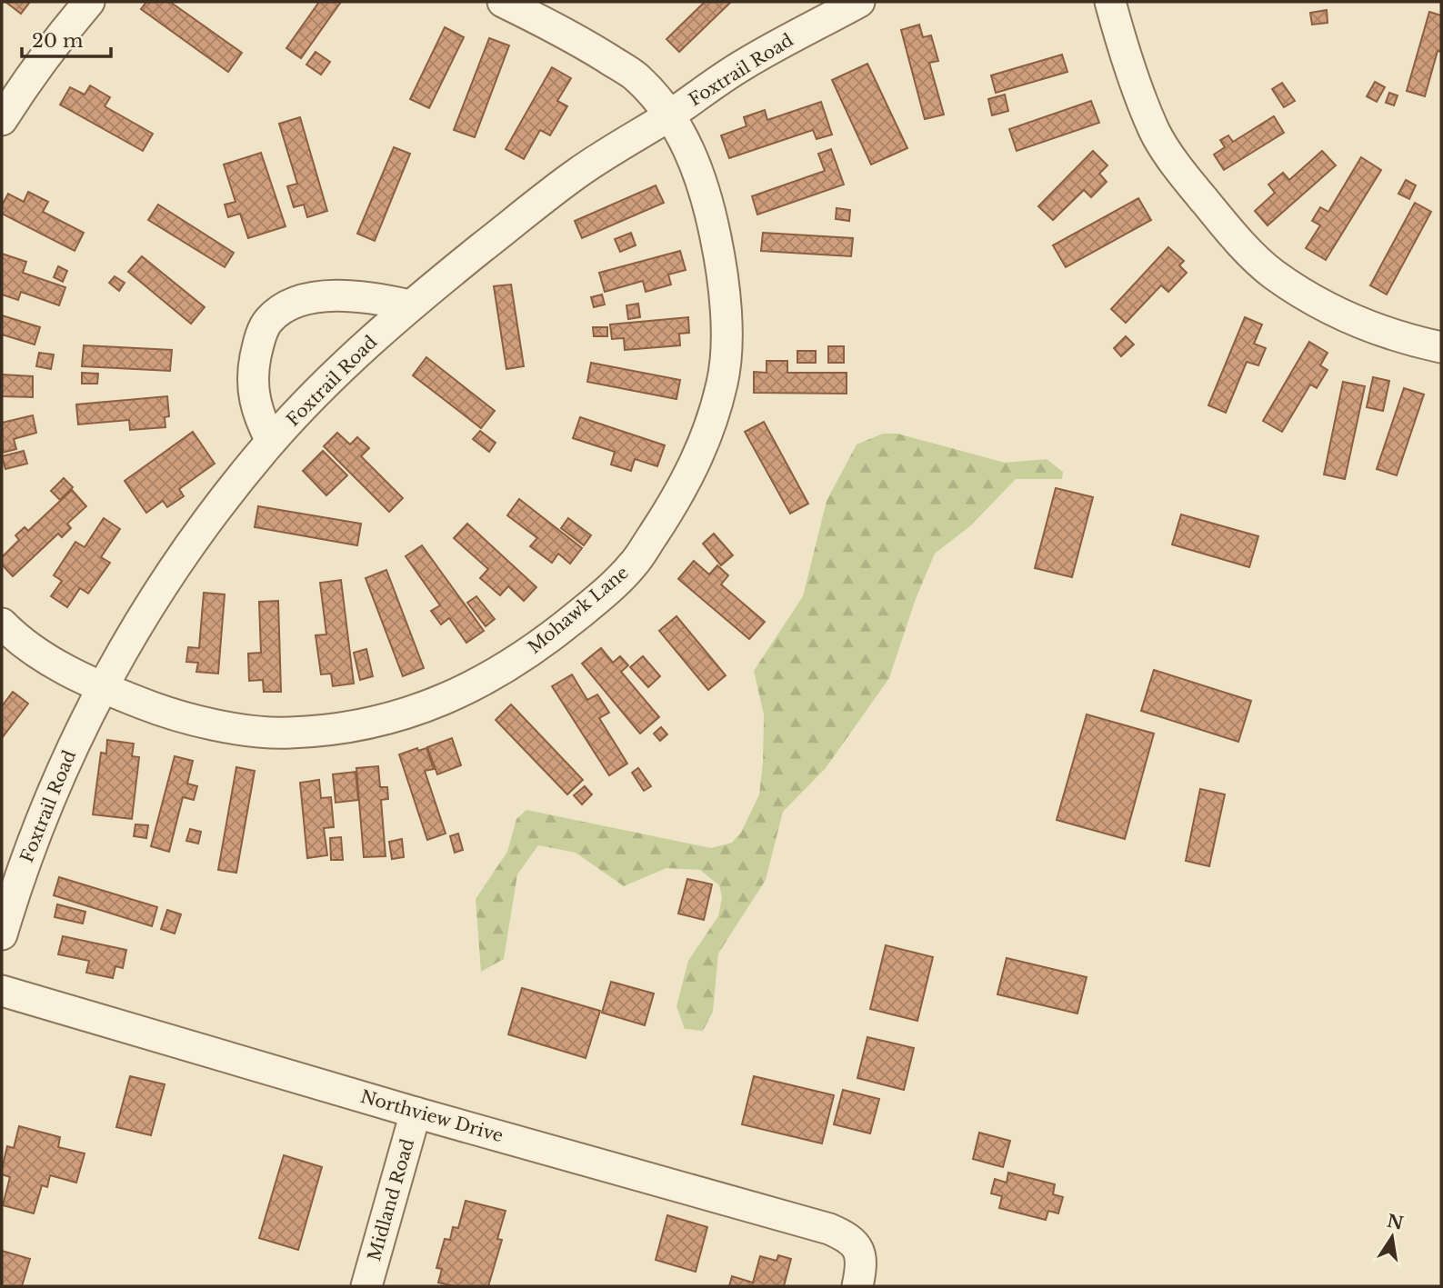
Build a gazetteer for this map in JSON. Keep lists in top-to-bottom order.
{
  "streets": {
    "street": [
      "Foxtrail Road",
      "Mohawk Lane",
      "Northview Drive",
      "Midland Road"
    ]
  },
  "crossings": [
    ["Foxtrail Road", "Mohawk Lane"],
    ["Northview Drive", "Midland Road"]
  ],
  "scale_bar": "20 m",
  "north": "top"
}
